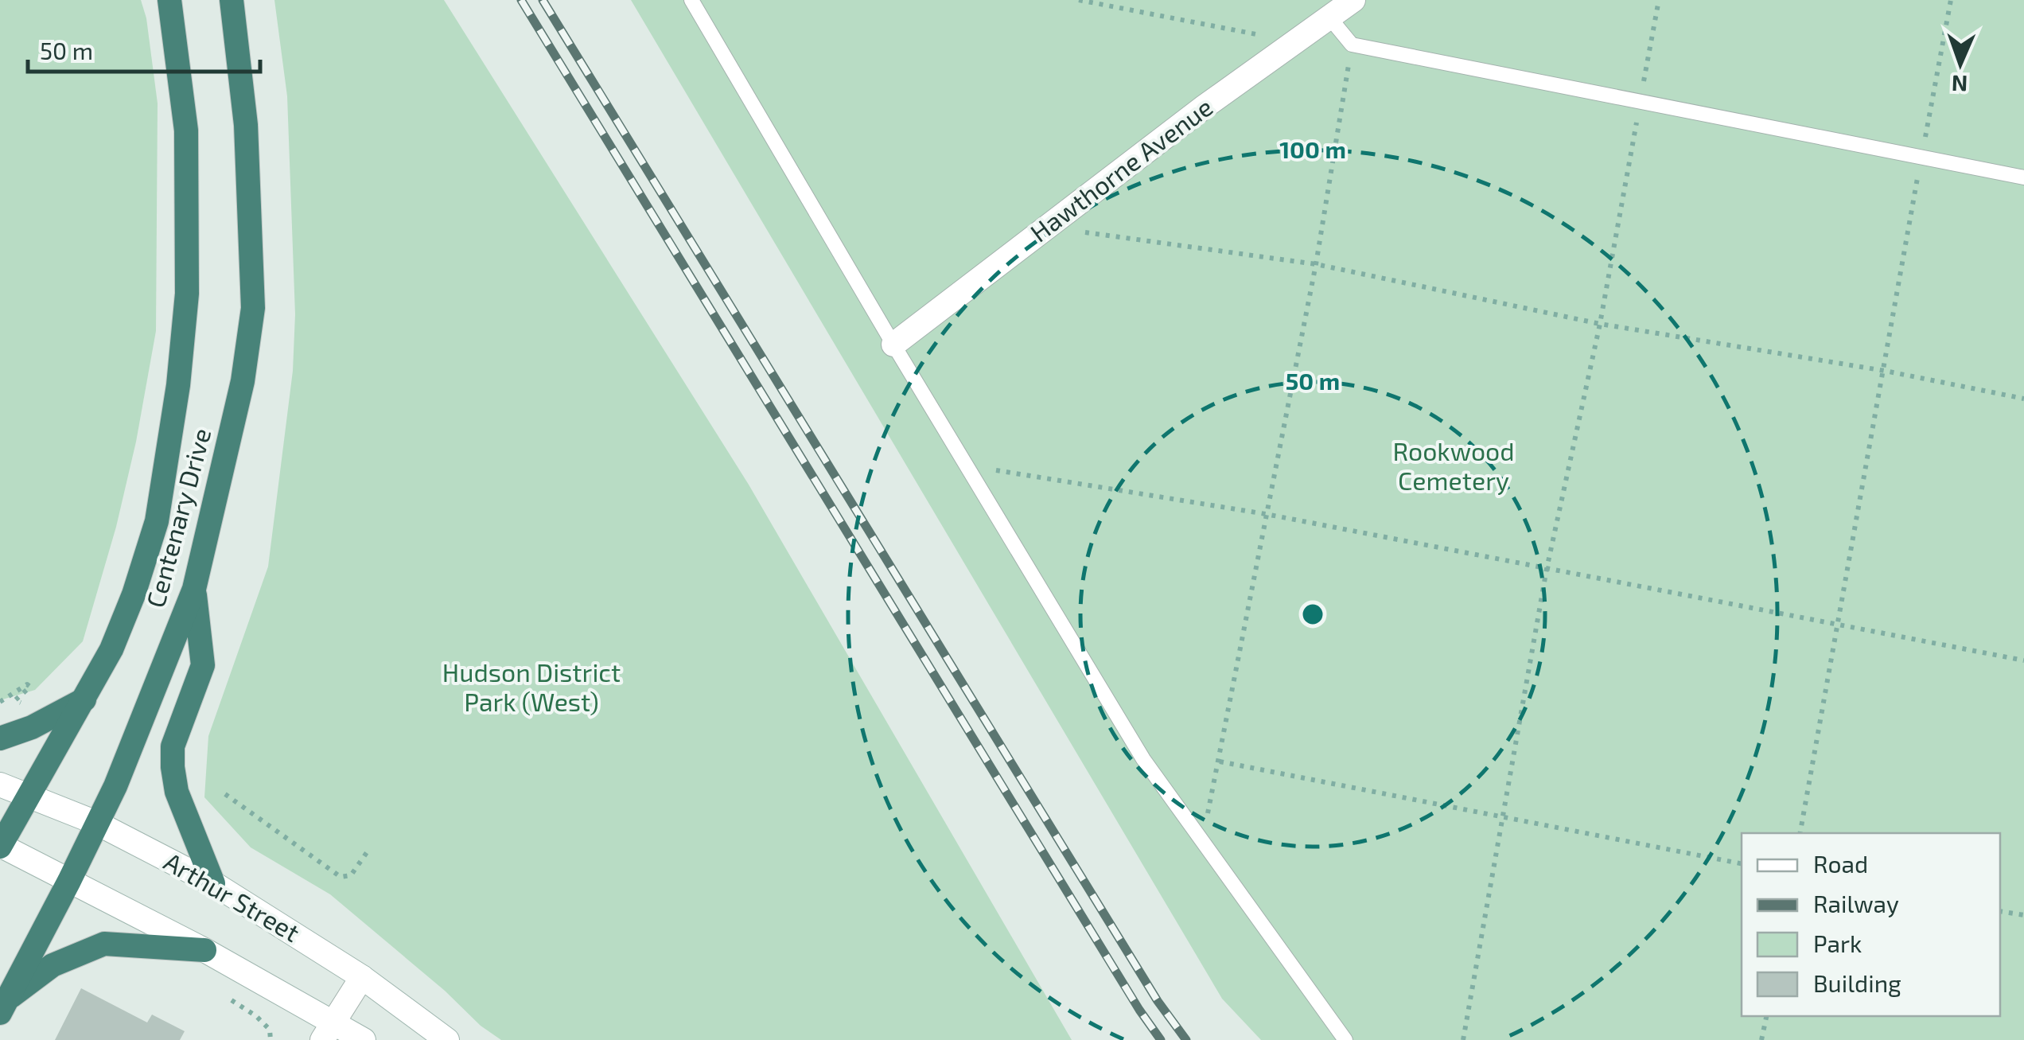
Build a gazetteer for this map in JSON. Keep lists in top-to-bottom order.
{
  "streets": {
    "highway": ["Centenary Drive"],
    "main road": ["Hawthorne Avenue", "Arthur Street"]
  },
  "crossings": [
    ["Centenary Drive", "Arthur Street"]
  ],
  "parks": ["Rookwood Cemetery", "Hudson District Park (West)"],
  "legend": [
    "Road",
    "Railway",
    "Park",
    "Building"
  ],
  "scale_bar": "50 m",
  "north": "bottom",
  "rings": ["100 m", "50 m"]
}
